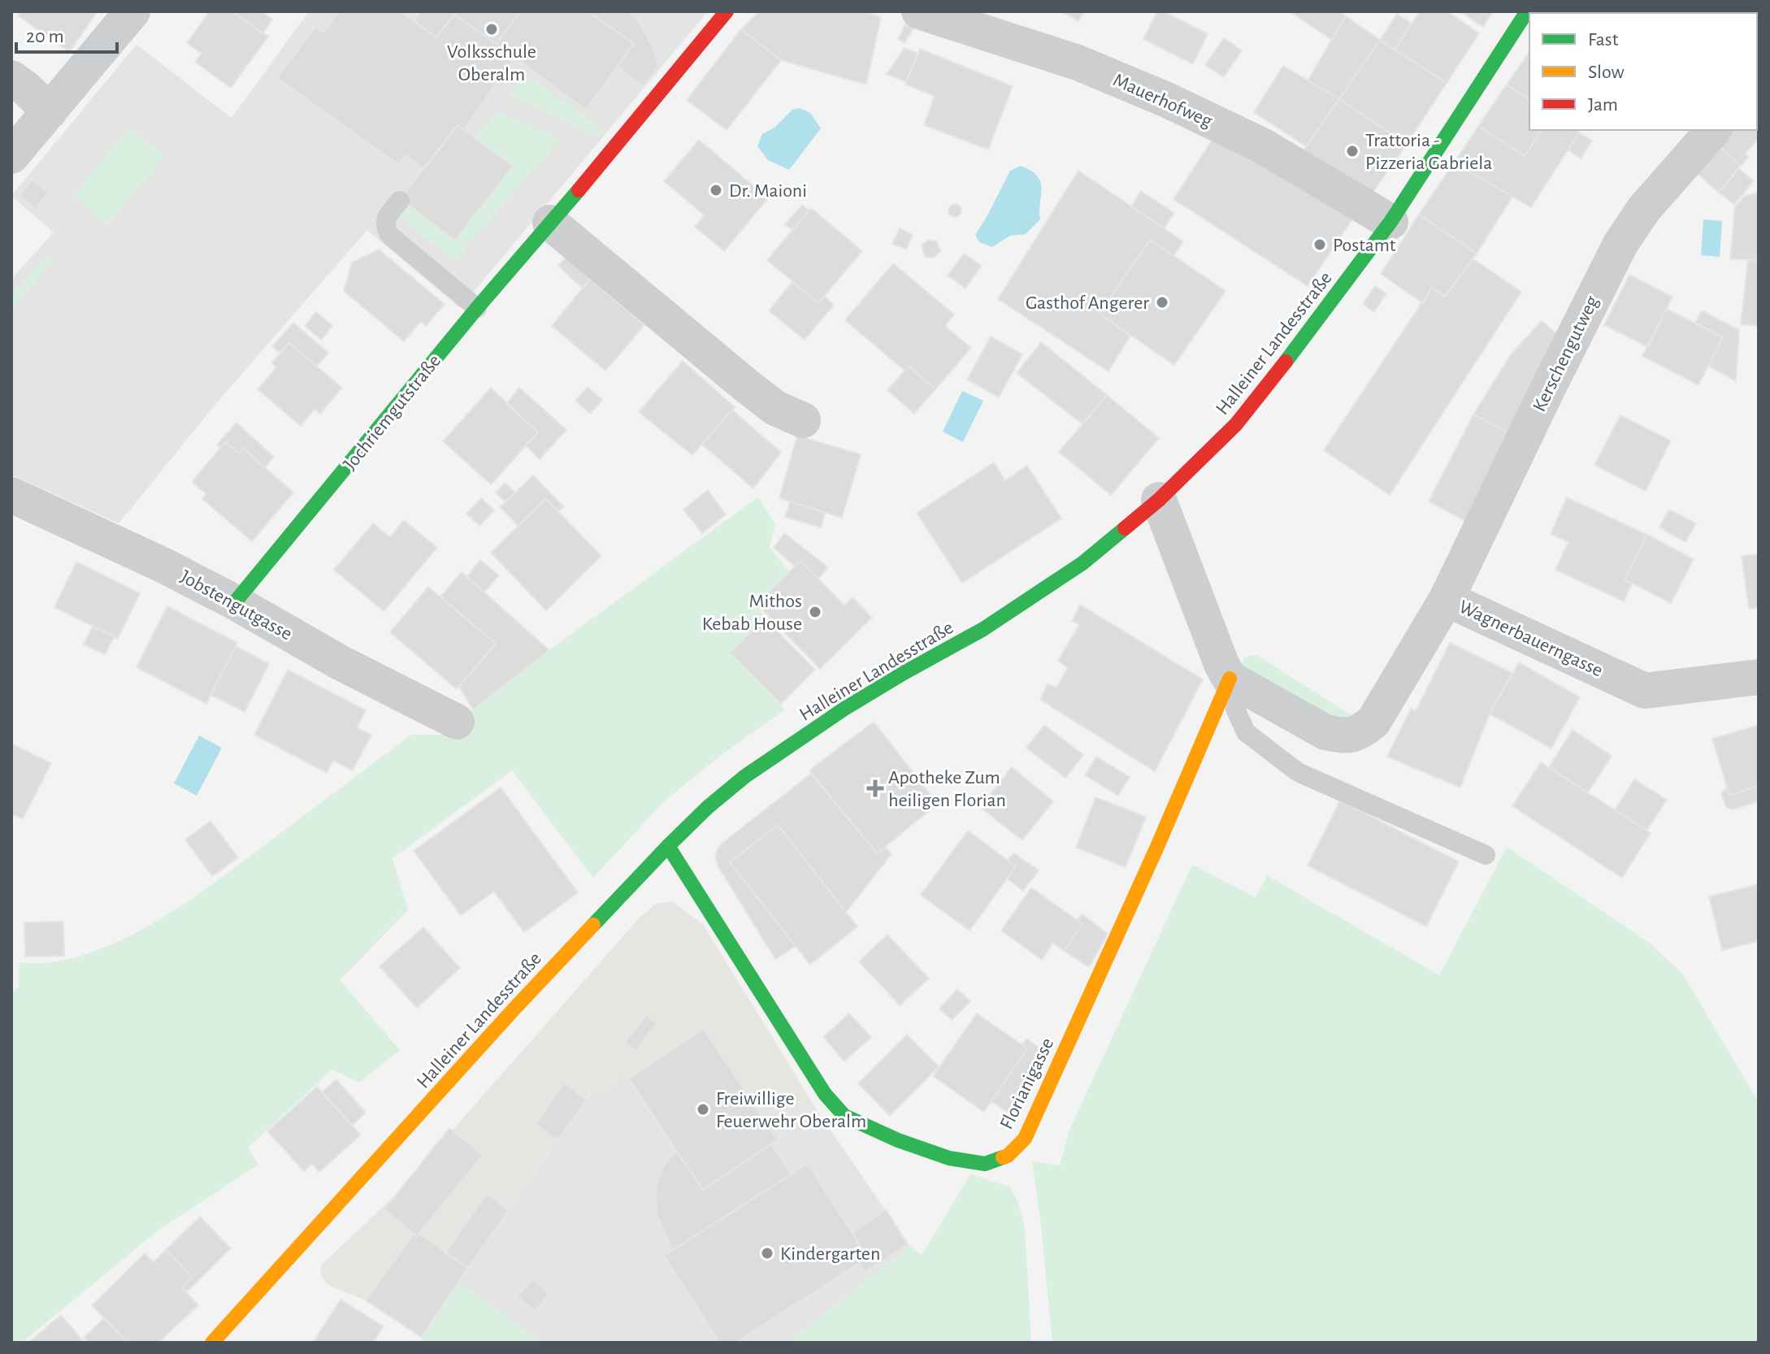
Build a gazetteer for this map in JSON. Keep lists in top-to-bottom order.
{
  "streets": {
    "main road": ["Halleiner Landesstraße", "Jochriemgutstraße", "Florianigasse"],
    "street": [
      "Mauerhofweg",
      "Kerschengutweg",
      "Jobstengutgasse",
      "Wagnerbauerngasse"
    ]
  },
  "crossings": [
    ["Mauerhofweg", "Halleiner Landesstraße"],
    ["Halleiner Landesstraße", "Florianigasse"],
    ["Kerschengutweg", "Wagnerbauerngasse"],
    ["Jochriemgutstraße", "Jobstengutgasse"],
    ["Wagnerbauerngasse", "Florianigasse"]
  ],
  "places": {
    "other": [
      "Volksschule Oberalm",
      "Trattoria - Pizzeria Gabriela",
      "Dr. Maioni",
      "Postamt",
      "Gasthof Angerer",
      "Mithos Kebab House",
      "Freiwillige Feuerwehr Oberalm",
      "Kindergarten"
    ],
    "health": ["Apotheke Zum heiligen Florian"]
  },
  "legend": ["Fast", "Slow", "Jam"],
  "scale_bar": "20 m"
}
